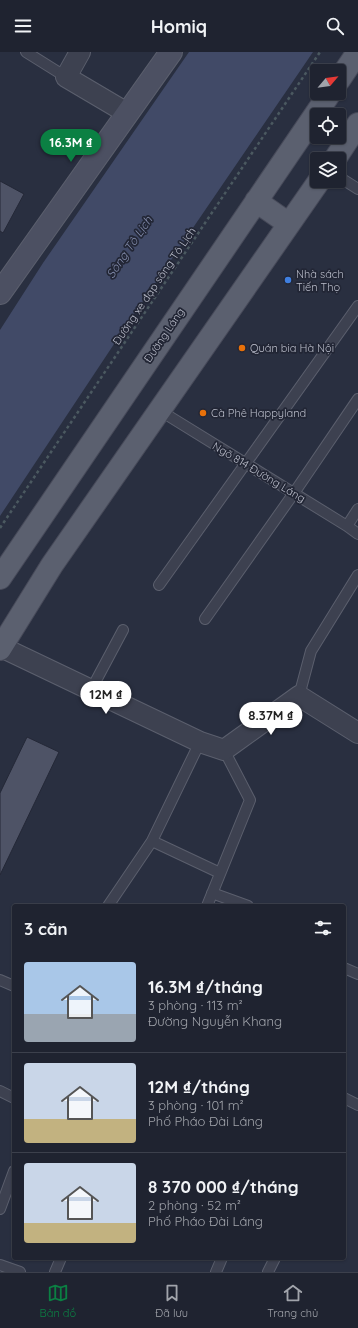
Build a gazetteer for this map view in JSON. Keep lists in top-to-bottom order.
{
  "streets": {
    "main road": ["Đường Láng"],
    "lane": ["Ngõ 814 Đường Láng"],
    "path": ["Đường xe đạp sông Tô Lịch"]
  },
  "water": ["Sông Tô Lịch"],
  "places": ["Nhà sách Tiến Thọ", "Quán bia Hà Nội", "Cà Phê Happyland"],
  "north": "top right",
  "page": {
    "header": "Homiq",
    "price": ["16.3M ₫", "12M ₫", "8.37M ₫"],
    "heading": "3 căn",
    "list": [
      {
        "name": "16.3M ₫/tháng",
        "note": "3 phòng · 113 m² · Đường Nguyễn Khang"
      },
      {
        "name": "12M ₫/tháng",
        "note": "3 phòng · 101 m² · Phố Pháo Đài Láng"
      },
      {
        "name": "8 370 000 ₫/tháng",
        "note": "2 phòng · 52 m² · Phố Pháo Đài Láng"
      }
    ],
    "tabs": ["Bản đồ", "Đã lưu", "Trang chủ"]
  }
}
